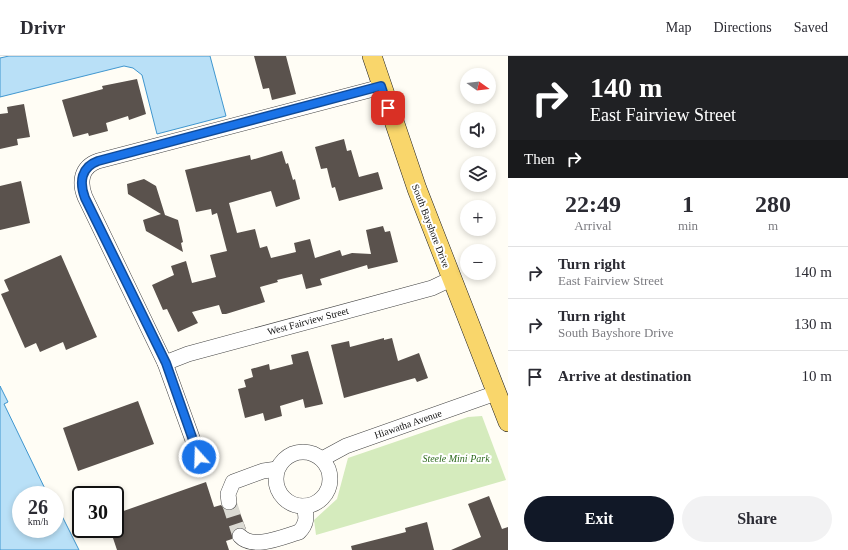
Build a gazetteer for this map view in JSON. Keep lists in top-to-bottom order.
{
  "streets": {
    "main road": ["South Bayshore Drive"],
    "street": ["West Fairview Street", "Hiawatha Avenue"]
  },
  "crossings": [
    ["South Bayshore Drive", "West Fairview Street"],
    ["South Bayshore Drive", "Hiawatha Avenue"]
  ],
  "parks": ["Steele Mini Park"],
  "north": "right",
  "page": {
    "header": "Drivr",
    "nav": ["Map", "Directions", "Saved"],
    "turn": ["140 m", "East Fairview Street"],
    "map_buttons": ["+", "−"],
    "then": "Then",
    "eta": [
      "22:49",
      "Arrival",
      "1",
      "min",
      "280",
      "m"
    ],
    "list": [
      {
        "name": "Turn right",
        "note": "East Fairview Street",
        "value": "140 m"
      },
      {
        "name": "Turn right",
        "note": "South Bayshore Drive",
        "value": "130 m"
      },
      {
        "name": "Arrive at destination",
        "value": "10 m"
      }
    ],
    "speed": "26 km/h",
    "limit": "30",
    "buttons": ["Exit", "Share"]
  }
}
